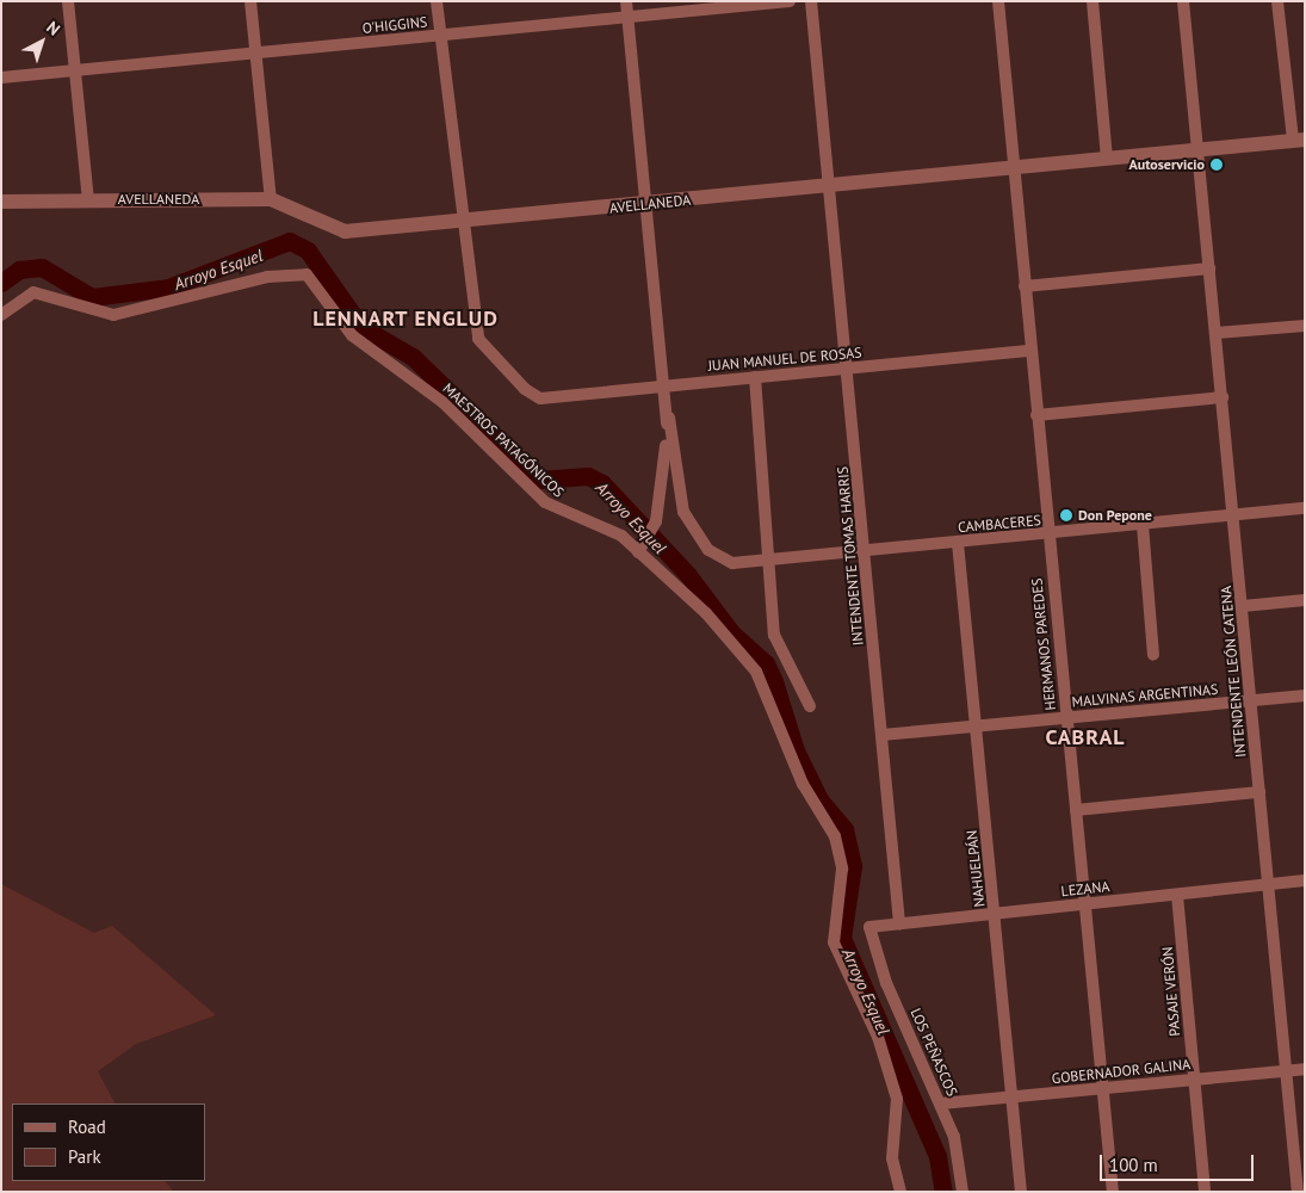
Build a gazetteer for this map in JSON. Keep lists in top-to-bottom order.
{
  "streets": {
    "street": [
      "O'HIGGINS",
      "AVELLANEDA",
      "JUAN MANUEL DE ROSAS",
      "MAESTROS PATAGÓNICOS",
      "CAMBACERES",
      "INTENDENTE TOMAS HARRIS",
      "HERMANOS PAREDES",
      "INTENDENTE LEÓN CATENA",
      "MALVINAS ARGENTINAS",
      "NAHUELPÁN",
      "LEZANA",
      "PASAJE VERÓN",
      "LOS PEÑASCOS",
      "GOBERNADOR GALINA"
    ]
  },
  "crossings": [
    ["AVELLANEDA", "JUAN MANUEL DE ROSAS"],
    ["AVELLANEDA", "INTENDENTE TOMAS HARRIS"],
    ["AVELLANEDA", "HERMANOS PAREDES"],
    ["AVELLANEDA", "INTENDENTE LEÓN CATENA"],
    ["JUAN MANUEL DE ROSAS", "INTENDENTE TOMAS HARRIS"],
    ["JUAN MANUEL DE ROSAS", "HERMANOS PAREDES"],
    ["CAMBACERES", "INTENDENTE TOMAS HARRIS"],
    ["CAMBACERES", "HERMANOS PAREDES"],
    ["CAMBACERES", "INTENDENTE LEÓN CATENA"],
    ["CAMBACERES", "NAHUELPÁN"],
    ["INTENDENTE TOMAS HARRIS", "MALVINAS ARGENTINAS"],
    ["INTENDENTE TOMAS HARRIS", "LEZANA"],
    ["HERMANOS PAREDES", "MALVINAS ARGENTINAS"],
    ["HERMANOS PAREDES", "LEZANA"],
    ["HERMANOS PAREDES", "GOBERNADOR GALINA"],
    ["INTENDENTE LEÓN CATENA", "MALVINAS ARGENTINAS"],
    ["INTENDENTE LEÓN CATENA", "LEZANA"],
    ["INTENDENTE LEÓN CATENA", "GOBERNADOR GALINA"],
    ["MALVINAS ARGENTINAS", "NAHUELPÁN"],
    ["NAHUELPÁN", "LEZANA"],
    ["NAHUELPÁN", "GOBERNADOR GALINA"],
    ["LEZANA", "PASAJE VERÓN"],
    ["LEZANA", "LOS PEÑASCOS"],
    ["PASAJE VERÓN", "GOBERNADOR GALINA"],
    ["LOS PEÑASCOS", "GOBERNADOR GALINA"]
  ],
  "districts": ["LENNART ENGLUD", "CABRAL"],
  "water": ["Arroyo Esquel"],
  "places": ["Autoservicio", "Don Pepone"],
  "legend": ["Road", "Park"],
  "scale_bar": "100 m",
  "north": "top right"
}
